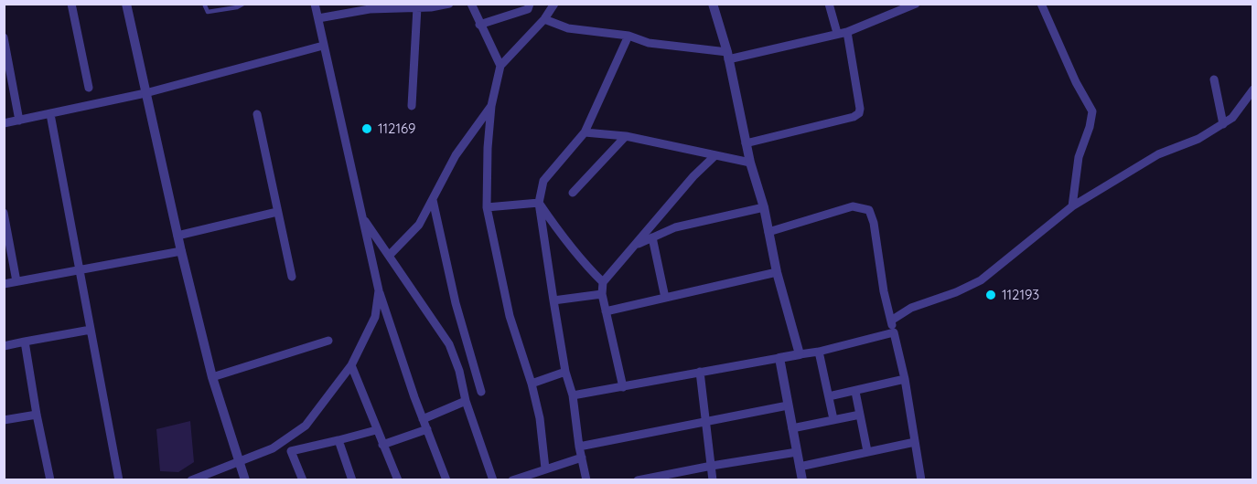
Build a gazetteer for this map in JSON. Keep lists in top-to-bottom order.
{
  "places": ["112169", "112193"]
}
